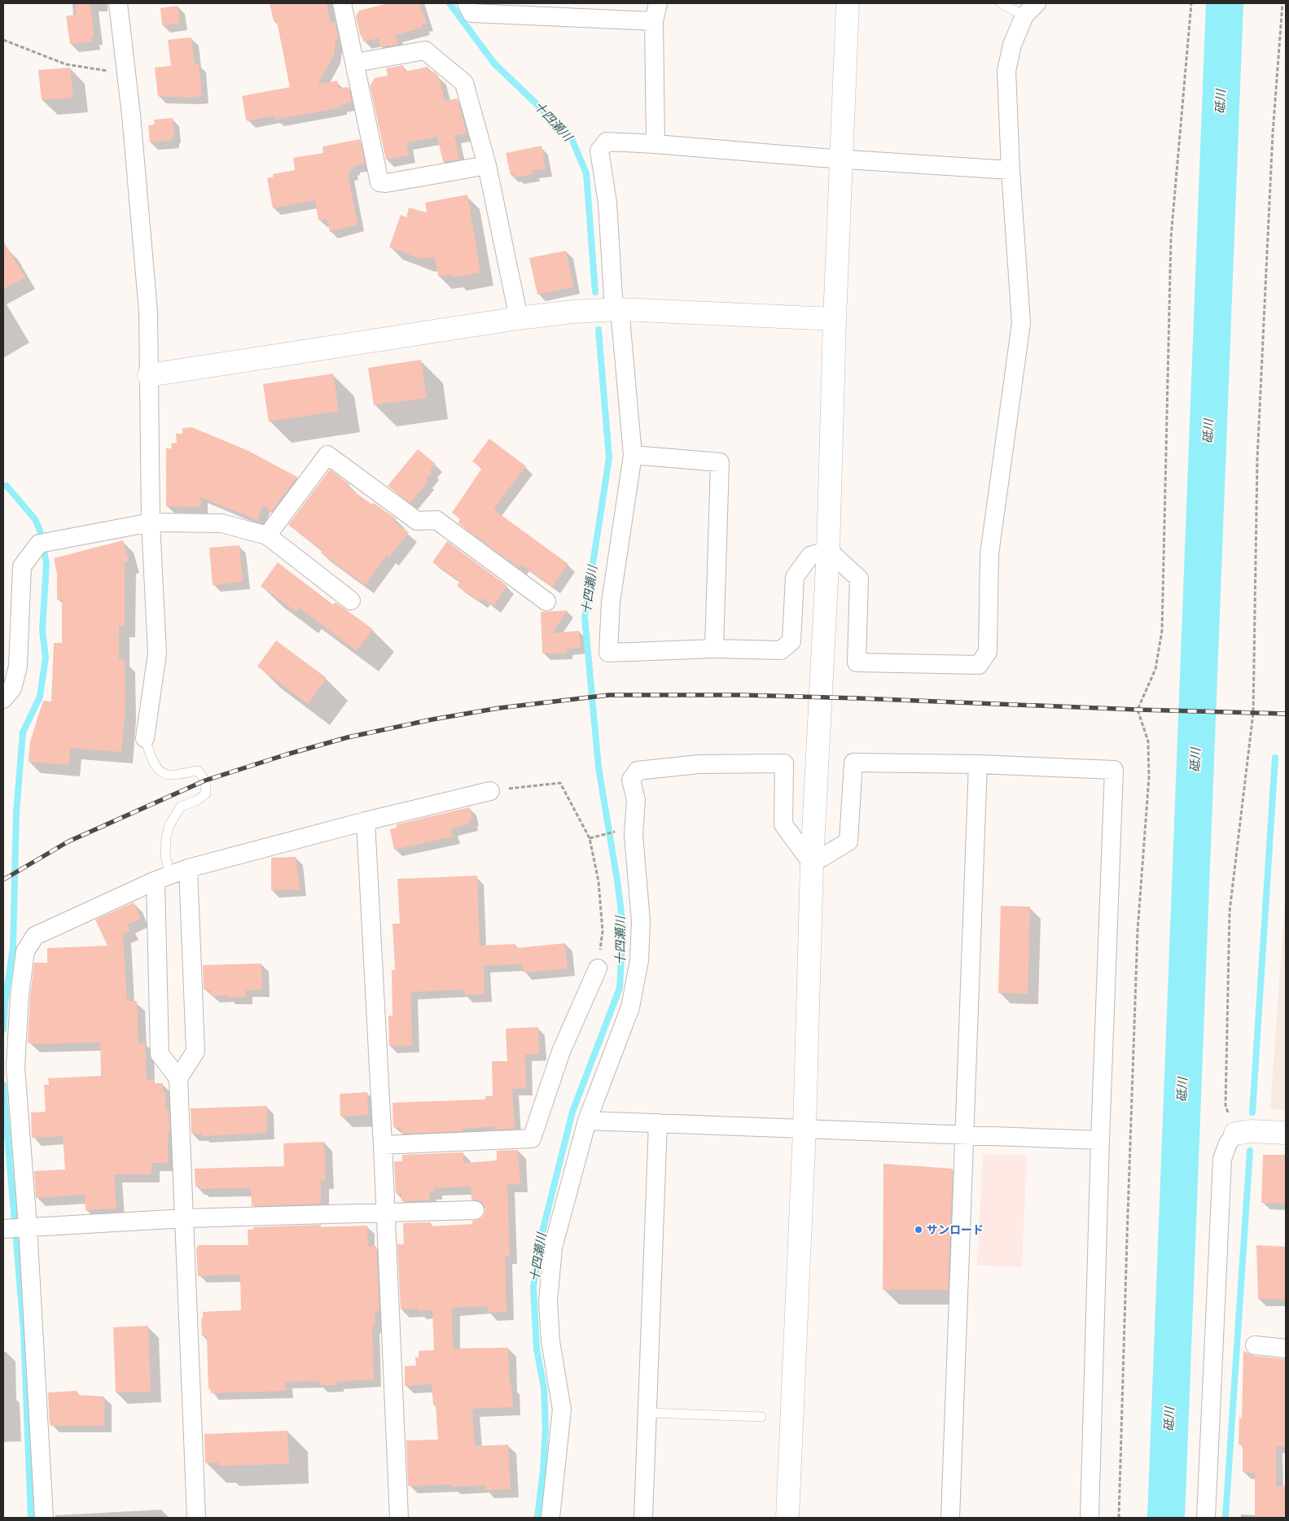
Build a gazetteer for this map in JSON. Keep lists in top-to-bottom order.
{
  "water": ["砥川", "十四瀬川"],
  "places": ["サンロード"]
}
